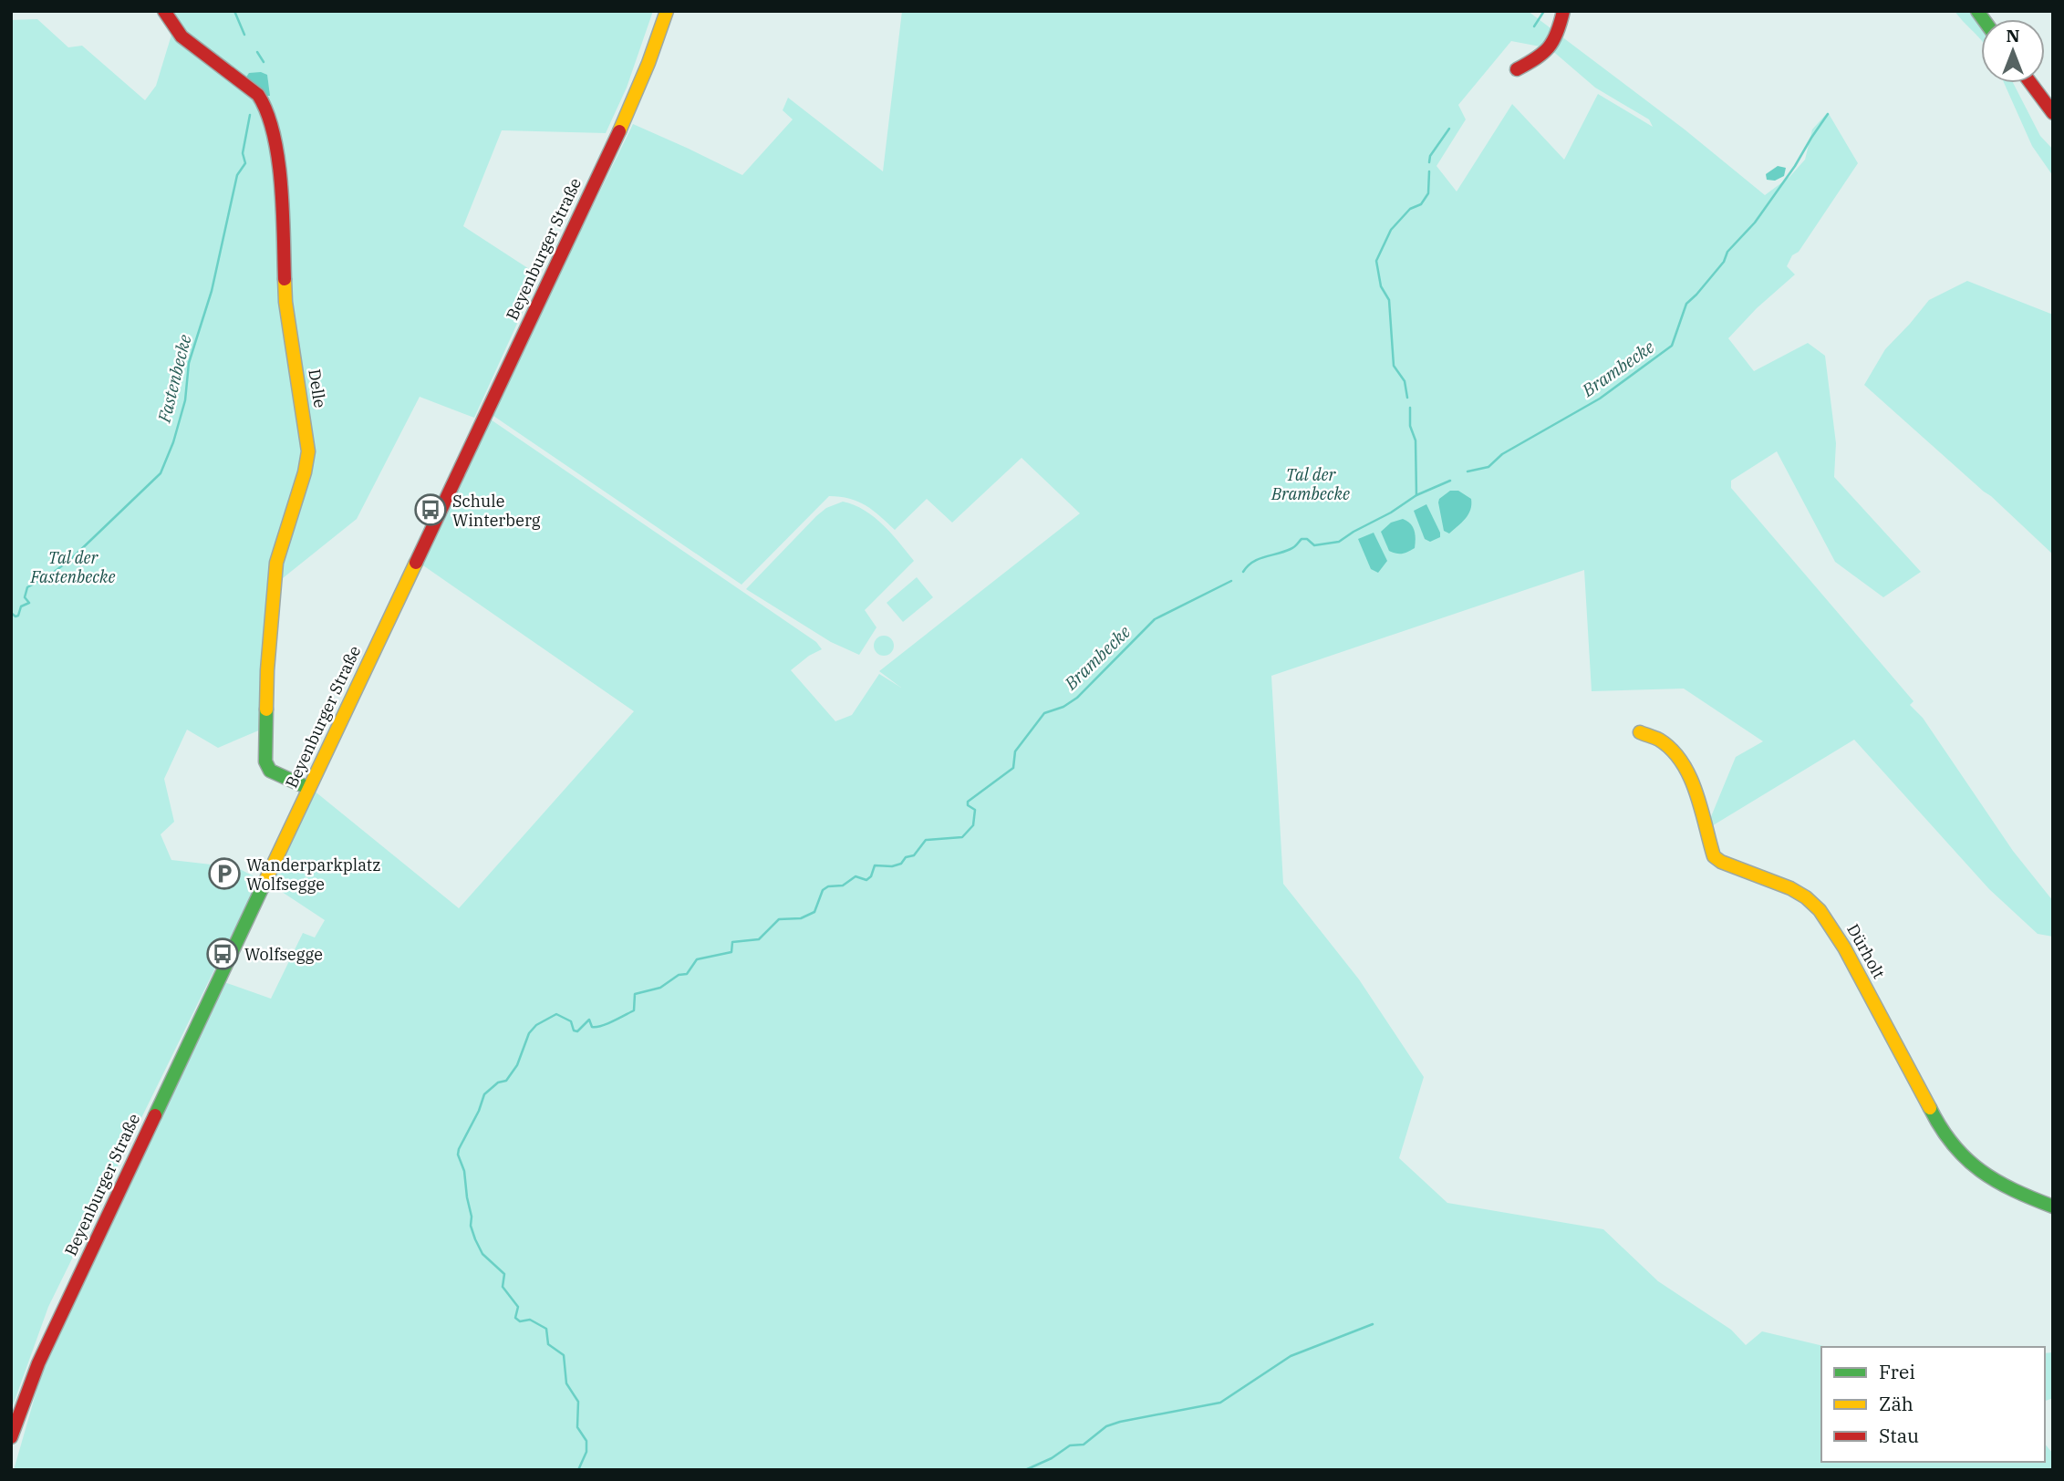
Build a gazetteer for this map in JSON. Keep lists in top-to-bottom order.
{
  "streets": {
    "main road": ["Beyenburger Straße", "Delle", "Dürholt"]
  },
  "crossings": [
    ["Beyenburger Straße", "Delle"]
  ],
  "water": ["Brambecke", "Fastenbecke"],
  "parks": ["Tal der Brambecke", "Tal der Fastenbecke"],
  "places": {
    "bus stop": ["Schule Winterberg", "Wolfsegge"],
    "parking": ["Wanderparkplatz Wolfsegge"]
  },
  "legend": ["Frei", "Zäh", "Stau"],
  "north": "top"
}
